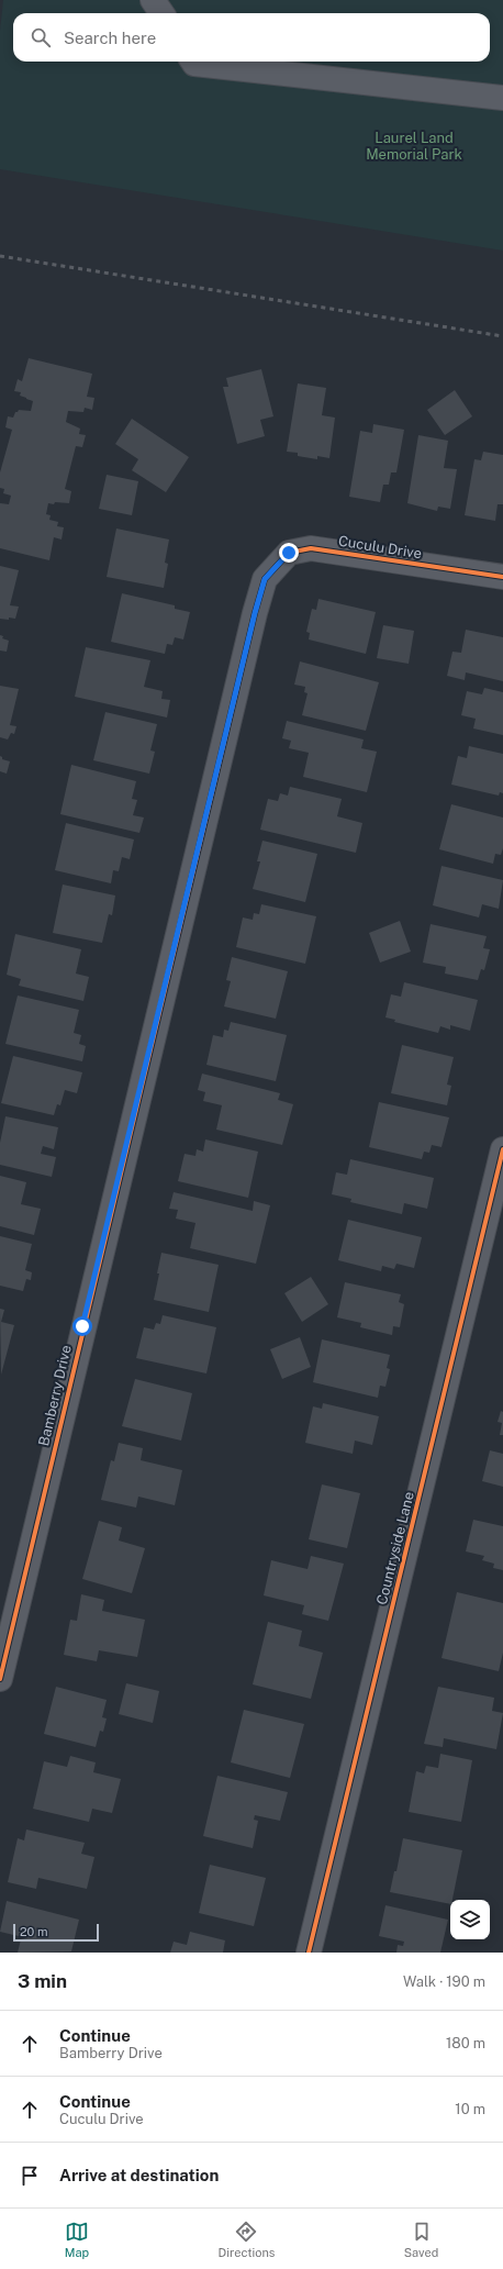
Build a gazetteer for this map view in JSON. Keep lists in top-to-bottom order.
{
  "streets": {
    "street": ["Cuculu Drive", "Bamberry Drive", "Countryside Lane"]
  },
  "crossings": [
    ["Cuculu Drive", "Bamberry Drive"]
  ],
  "parks": ["Laurel Land Memorial Park"],
  "scale_bar": "20 m",
  "page": {
    "search": "Search here",
    "scale": "20 m",
    "heading": ["3 min", "Walk · 190 m"],
    "list": [
      ["Continue", "Bamberry Drive", "180 m"],
      ["Continue", "Cuculu Drive", "10 m"],
      "Arrive at destination"
    ],
    "nav": ["Map", "Directions", "Saved"]
  }
}
